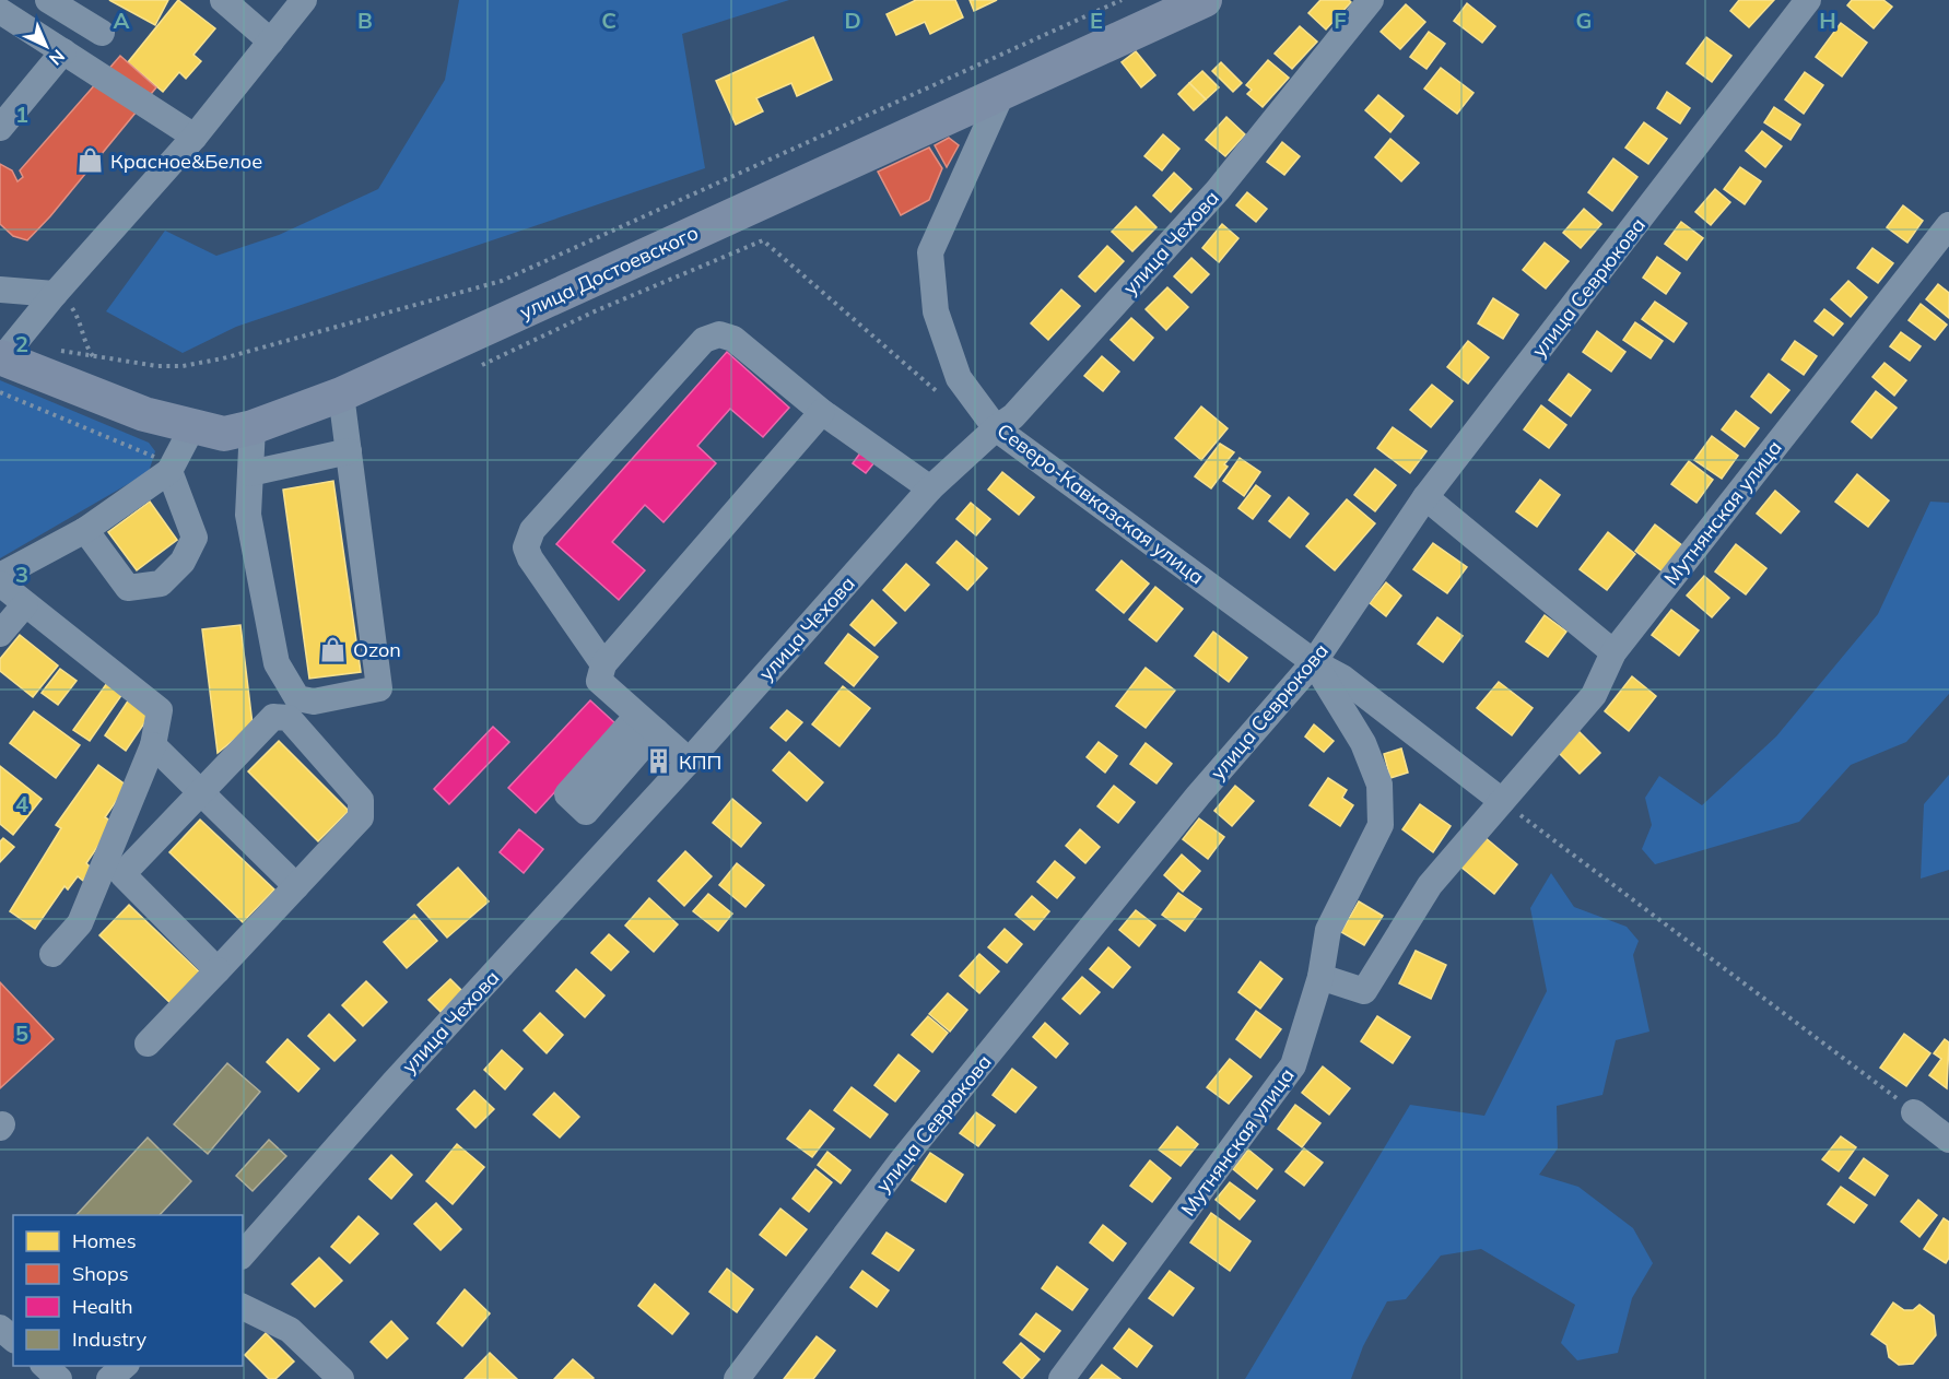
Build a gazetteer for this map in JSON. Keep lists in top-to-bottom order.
{
  "streets": {
    "main road": ["улица Достоевского"],
    "street": [
      "улица Чехова",
      "улица Севрюкова",
      "Северо-Кавказская улица",
      "Мутнянская улица"
    ]
  },
  "crossings": [
    ["улица Чехова", "Северо-Кавказская улица"],
    ["улица Достоевского", "Северо-Кавказская улица"],
    ["улица Севрюкова", "Северо-Кавказская улица"],
    ["улица Севрюкова", "Мутнянская улица"],
    ["Северо-Кавказская улица", "Мутнянская улица"]
  ],
  "places": {
    "shop": ["Красное&Белое", "Ozon"],
    "building": ["КПП"]
  },
  "legend": [
    "Homes",
    "Shops",
    "Health",
    "Industry"
  ],
  "north": "bottom right",
  "grid": {
    "columns": [
      "A",
      "B",
      "C",
      "D",
      "E",
      "F",
      "G",
      "H"
    ],
    "rows": [
      "1",
      "2",
      "3",
      "4",
      "5"
    ]
  }
}
